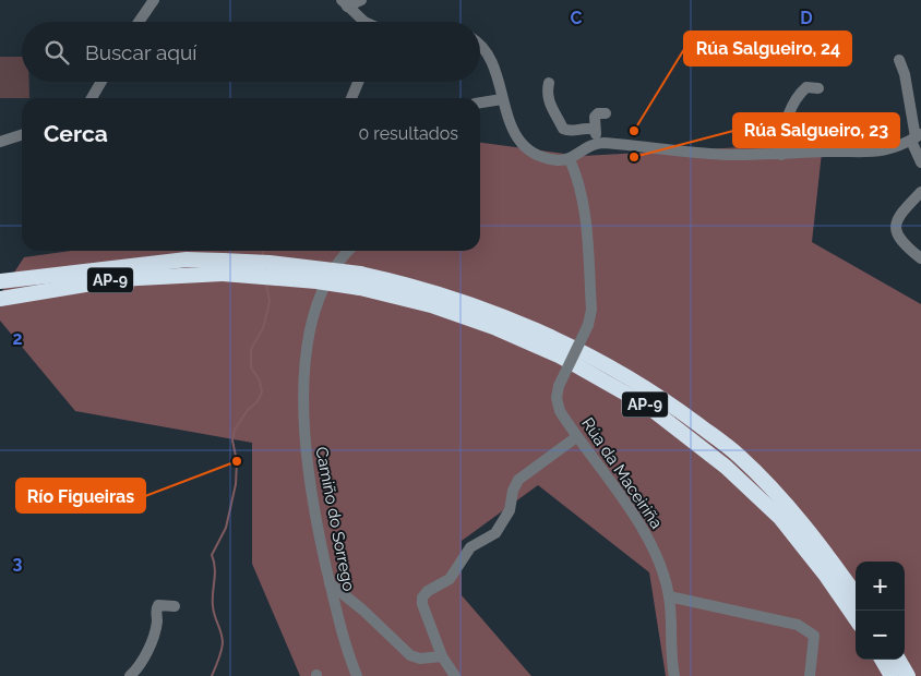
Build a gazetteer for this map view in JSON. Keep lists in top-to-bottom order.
{
  "streets": {
    "highway": ["AP-9"],
    "street": ["Rúa da Maceiriña", "Camiño do Sorrego"]
  },
  "places": ["Rúa Salgueiro, 24", "Rúa Salgueiro, 23", "Río Figueiras"],
  "page": {
    "search": "Buscar aquí",
    "heading": ["Cerca", "0 resultados"],
    "map_buttons": ["+", "−"]
  },
  "grid": {
    "columns": ["C", "D"],
    "rows": ["2", "3"]
  }
}
